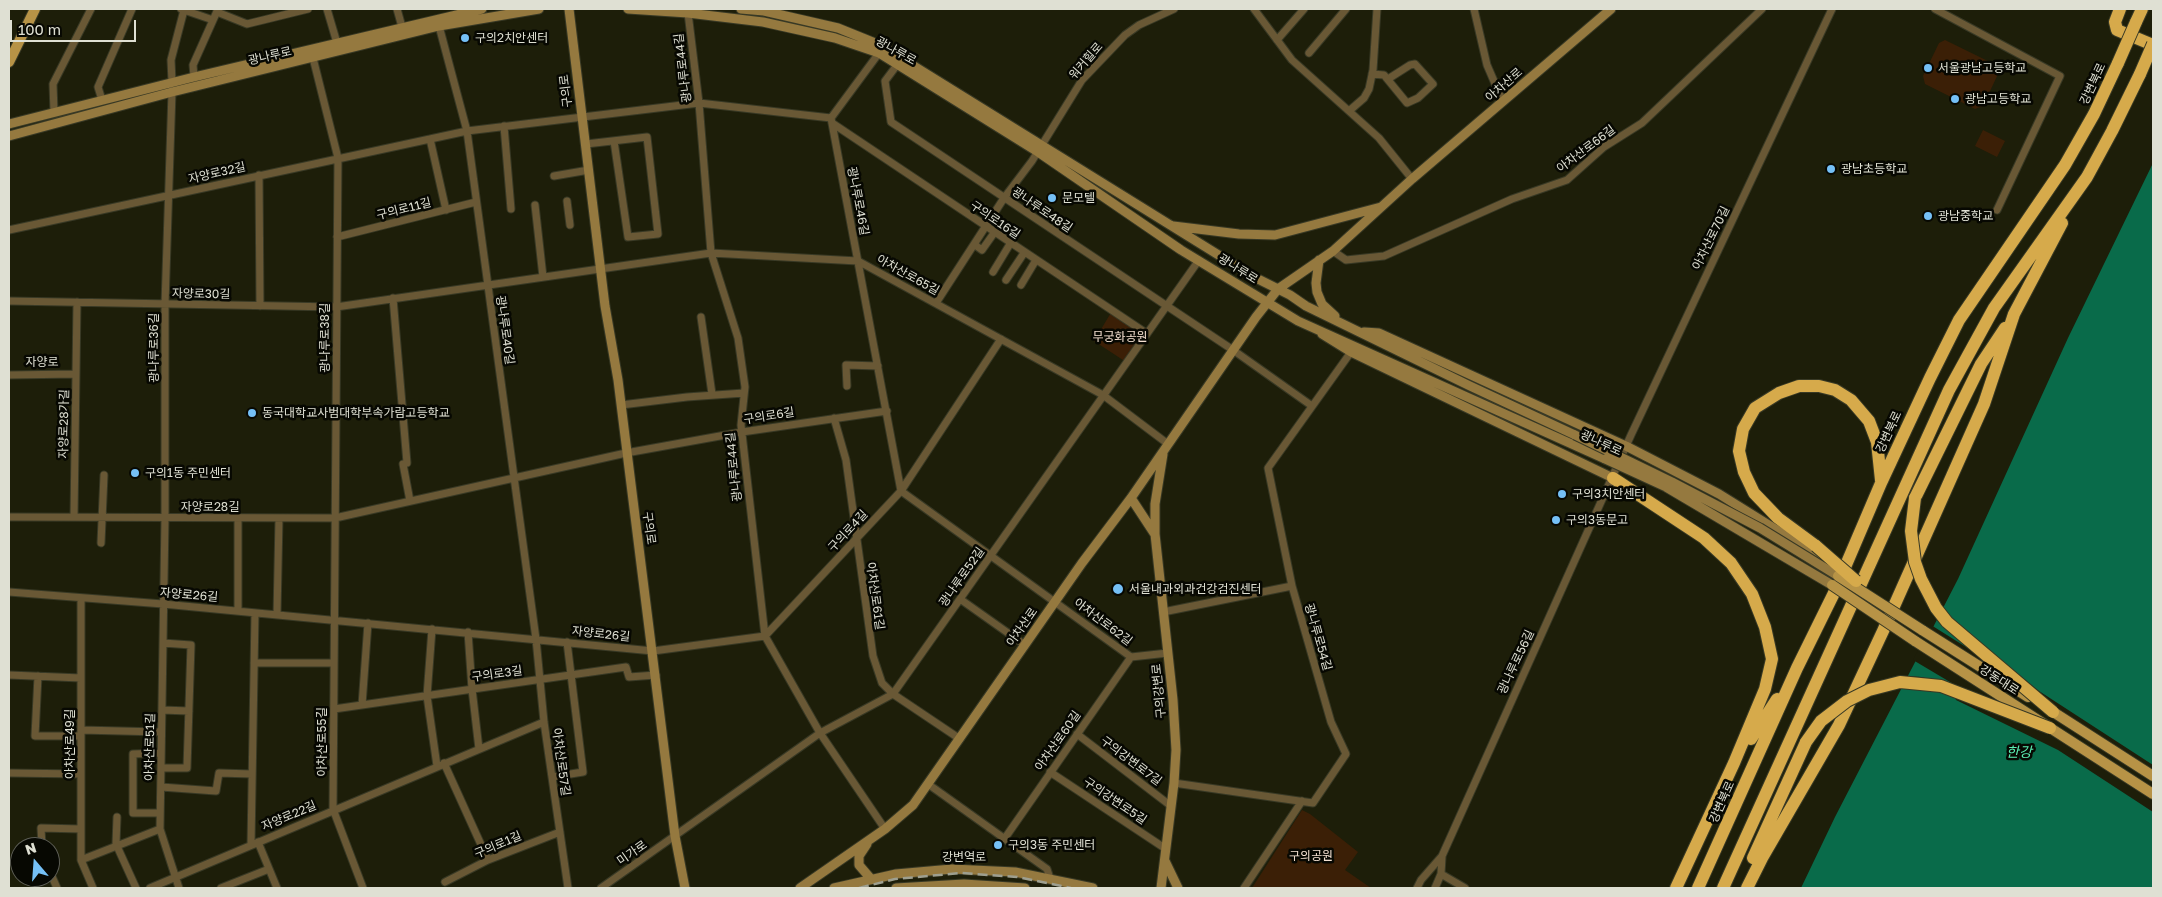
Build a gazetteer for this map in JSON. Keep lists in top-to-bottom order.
{
  "streets": {
    "highway": ["강변북로"],
    "main road": [
      "광나루로",
      "아차산로",
      "구의로",
      "강동대로",
      "구의강변로",
      "강변역로"
    ],
    "street": [
      "워커힐로",
      "광나루로44길",
      "아차산로66길",
      "자양로32길",
      "광나루로46길",
      "구의로11길",
      "광나루로48길",
      "구의로16길",
      "아차산로70길",
      "아차산로65길",
      "자양로30길",
      "광나루로40길",
      "광나루로38길",
      "광나루로36길",
      "자양로",
      "구의로6길",
      "자양로28가길",
      "자양로28길",
      "구의로4길",
      "광나루로52길",
      "자양로26길",
      "아차산로61길",
      "아차산로62길",
      "광나루로54길",
      "광나루로56길",
      "구의로3길",
      "아차산로60길",
      "아차산로55길",
      "아차산로49길",
      "아차산로51길",
      "구의강변로7길",
      "아차산로57길",
      "구의강변로5길",
      "자양로22길",
      "구의로1길",
      "미가로"
    ]
  },
  "crossings": [
    ["광나루로", "워커힐로"],
    ["광나루로", "광나루로44길"],
    ["광나루로", "아차산로"],
    ["광나루로", "광나루로48길"],
    ["광나루로", "광나루로40길"],
    ["광나루로", "광나루로38길"],
    ["광나루로", "광나루로36길"],
    ["광나루로", "광나루로52길"],
    ["광나루로", "강동대로"],
    ["워커힐로", "광나루로48길"],
    ["워커힐로", "구의로16길"],
    ["워커힐로", "아차산로65길"],
    ["광나루로44길", "아차산로"],
    ["광나루로44길", "구의로16길"],
    ["광나루로44길", "아차산로65길"],
    ["광나루로44길", "구의로6길"],
    ["광나루로44길", "구의로4길"],
    ["광나루로44길", "광나루로52길"],
    ["아차산로", "아차산로66길"],
    ["아차산로", "광나루로48길"],
    ["아차산로", "아차산로65길"],
    ["아차산로", "아차산로61길"],
    ["아차산로", "아차산로62길"],
    ["아차산로", "구의강변로"],
    ["구의로", "자양로32길"],
    ["구의로", "구의로16길"],
    ["구의로", "아차산로65길"],
    ["구의로", "자양로30길"],
    ["구의로", "구의로6길"],
    ["구의로", "자양로28길"],
    ["구의로", "광나루로52길"],
    ["구의로", "자양로26길"],
    ["구의로", "구의로3길"],
    ["구의로", "미가로"],
    ["자양로32길", "구의로16길"],
    ["자양로32길", "광나루로40길"],
    ["자양로32길", "광나루로38길"],
    ["자양로32길", "광나루로36길"],
    ["광나루로46길", "구의로16길"],
    ["광나루로46길", "아차산로65길"],
    ["광나루로46길", "구의로6길"],
    ["광나루로46길", "구의로4길"],
    ["구의로11길", "광나루로40길"],
    ["구의로11길", "광나루로38길"],
    ["광나루로48길", "광나루로52길"],
    ["구의로16길", "광나루로52길"],
    ["아차산로70길", "광나루로56길"],
    ["아차산로65길", "자양로30길"],
    ["아차산로65길", "구의로4길"],
    ["아차산로65길", "광나루로52길"],
    ["자양로30길", "광나루로40길"],
    ["자양로30길", "광나루로38길"],
    ["자양로30길", "광나루로36길"],
    ["자양로30길", "자양로28가길"],
    ["광나루로40길", "자양로28길"],
    ["광나루로40길", "자양로26길"],
    ["광나루로40길", "아차산로57길"],
    ["광나루로38길", "자양로28길"],
    ["광나루로38길", "자양로26길"],
    ["광나루로38길", "아차산로55길"],
    ["광나루로36길", "자양로28길"],
    ["광나루로36길", "자양로26길"],
    ["광나루로36길", "아차산로51길"],
    ["자양로", "자양로28가길"],
    ["구의로6길", "자양로28길"],
    ["구의로6길", "아차산로61길"],
    ["자양로28가길", "자양로28길"],
    ["구의로4길", "아차산로61길"],
    ["광나루로52길", "아차산로61길"],
    ["광나루로52길", "미가로"],
    ["자양로26길", "아차산로55길"],
    ["자양로26길", "아차산로49길"],
    ["자양로26길", "아차산로51길"],
    ["자양로26길", "아차산로57길"],
    ["아차산로62길", "구의강변로"],
    ["아차산로62길", "아차산로60길"],
    ["구의로3길", "아차산로55길"],
    ["구의로3길", "아차산로57길"],
    ["구의강변로", "구의강변로7길"],
    ["구의강변로", "구의강변로5길"],
    ["아차산로60길", "구의강변로7길"],
    ["아차산로60길", "구의강변로5길"],
    ["아차산로55길", "자양로22길"],
    ["아차산로51길", "자양로22길"],
    ["아차산로57길", "자양로22길"],
    ["아차산로57길", "구의로1길"]
  ],
  "water": ["한강"],
  "parks": ["무궁화공원", "구의공원"],
  "places": [
    "구의2치안센터",
    "서울광남고등학교",
    "광남고등학교",
    "광남초등학교",
    "문모텔",
    "광남중학교",
    "동국대학교사범대학부속가람고등학교",
    "구의1동 주민센터",
    "구의3치안센터",
    "구의3동문고",
    "서울내과외과건강검진센터",
    "구의3동 주민센터"
  ],
  "scale_bar": "100 m",
  "north": "top"
}
